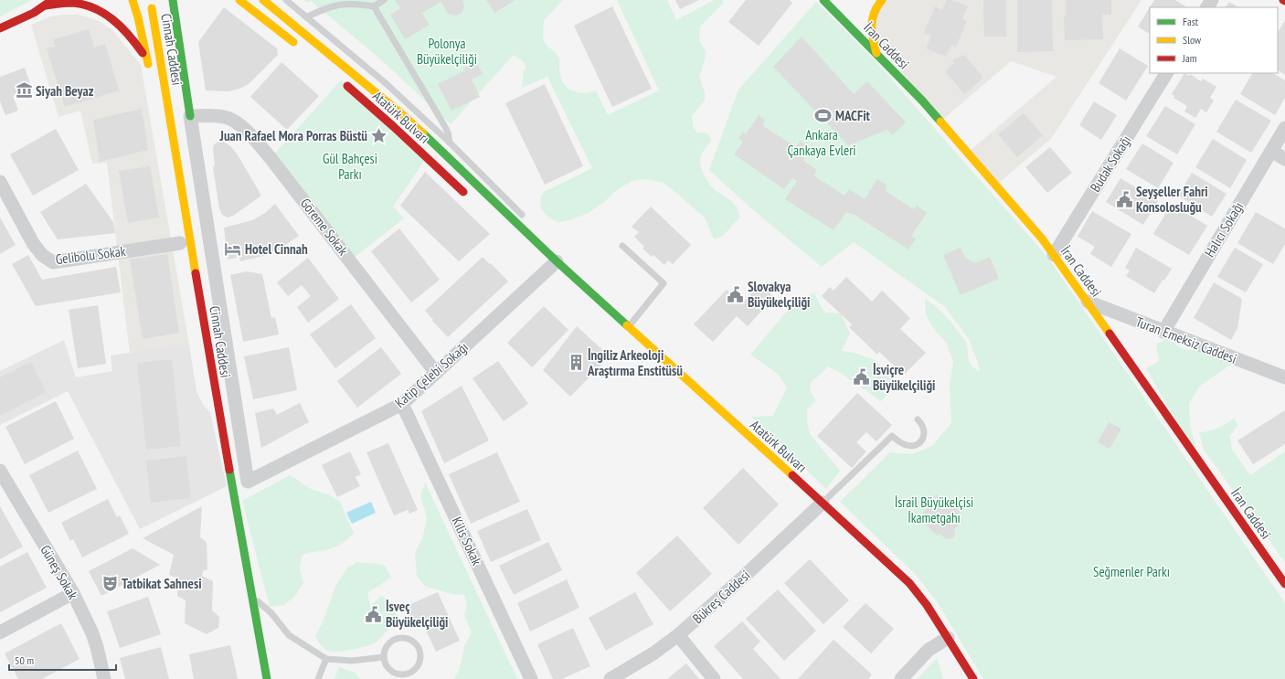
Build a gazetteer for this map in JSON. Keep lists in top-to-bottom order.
{
  "streets": {
    "main road": ["İran Caddesi", "Cinnah Caddesi", "Atatürk Bulvarı"],
    "street": [
      "Budak Sokağı",
      "Göreme Sokak",
      "Halıcı Sokağı",
      "Gelibolu Sokak",
      "Turan Emeksiz Caddesi",
      "Katip Çelebi Sokağı",
      "Kilis Sokak",
      "Güneş Sokak",
      "Bükreş Caddesi"
    ]
  },
  "crossings": [
    ["İran Caddesi", "Budak Sokağı"],
    ["İran Caddesi", "Turan Emeksiz Caddesi"],
    ["Atatürk Bulvarı", "Katip Çelebi Sokağı"],
    ["Atatürk Bulvarı", "Bükreş Caddesi"],
    ["Göreme Sokak", "Katip Çelebi Sokağı"],
    ["Halıcı Sokağı", "Turan Emeksiz Caddesi"],
    ["Katip Çelebi Sokağı", "Kilis Sokak"]
  ],
  "parks": [
    "Polonya Büyükelçiliği",
    "Ankara Çankaya Evleri",
    "Gül Bahçesi Parkı",
    "İsrail Büyükelçisi İkametgahı",
    "Seğmenler Parkı"
  ],
  "places": {
    "museum": ["Siyah Beyaz"],
    "sports": ["MACFit"],
    "place": ["Juan Rafael Mora Porras Büstü"],
    "public building": [
      "Seyşeller Fahri Konsolosluğu",
      "Slovakya Büyükelçiliği",
      "İsviçre Büyükelçiliği",
      "İsveç Büyükelçiliği"
    ],
    "hotel": ["Hotel Cinnah"],
    "building": ["İngiliz Arkeoloji Araştırma Enstitüsü"],
    "theatre": ["Tatbikat Sahnesi"]
  },
  "legend": ["Fast", "Slow", "Jam"],
  "scale_bar": "50 m"
}
